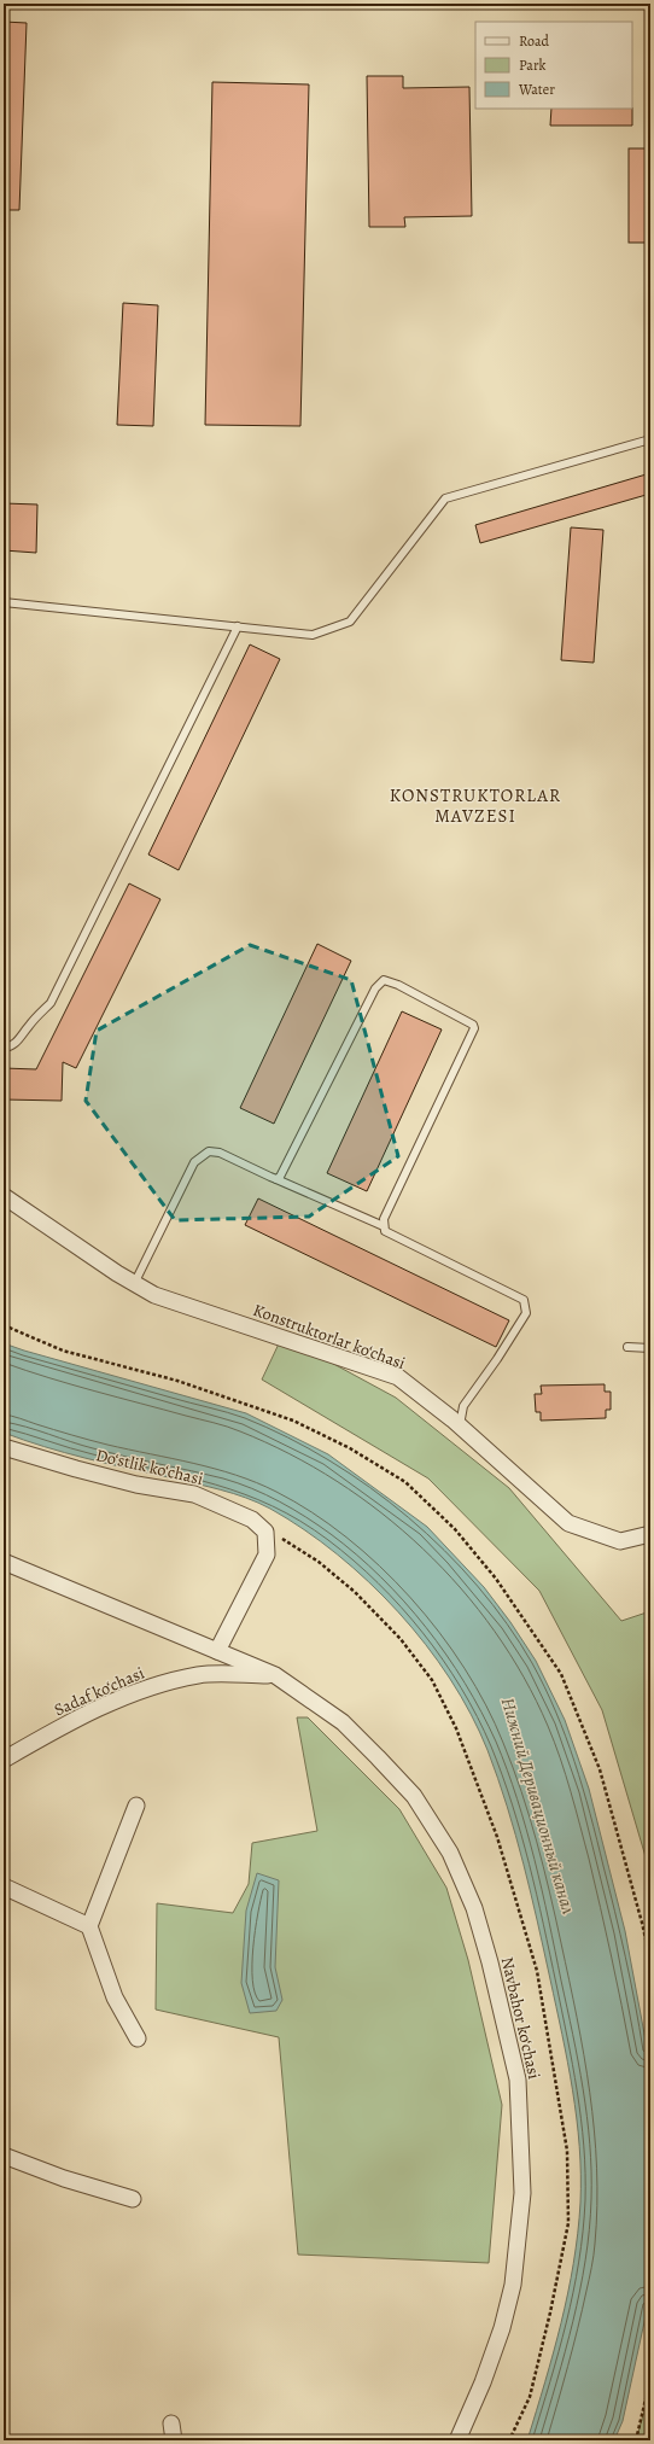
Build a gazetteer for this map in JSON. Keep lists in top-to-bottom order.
{
  "streets": {
    "street": [
      "Konstruktorlar ko‘chasi",
      "Do‘stlik ko‘chasi",
      "Sadaf ko‘chasi",
      "Navbahor ko‘chasi"
    ]
  },
  "crossings": [
    ["Sadaf ko‘chasi", "Navbahor ko‘chasi"]
  ],
  "districts": ["KONSTRUKTORLAR MAVZESI"],
  "water": ["Нижний Деривационный канал"],
  "legend": ["Road", "Park", "Water"]
}
